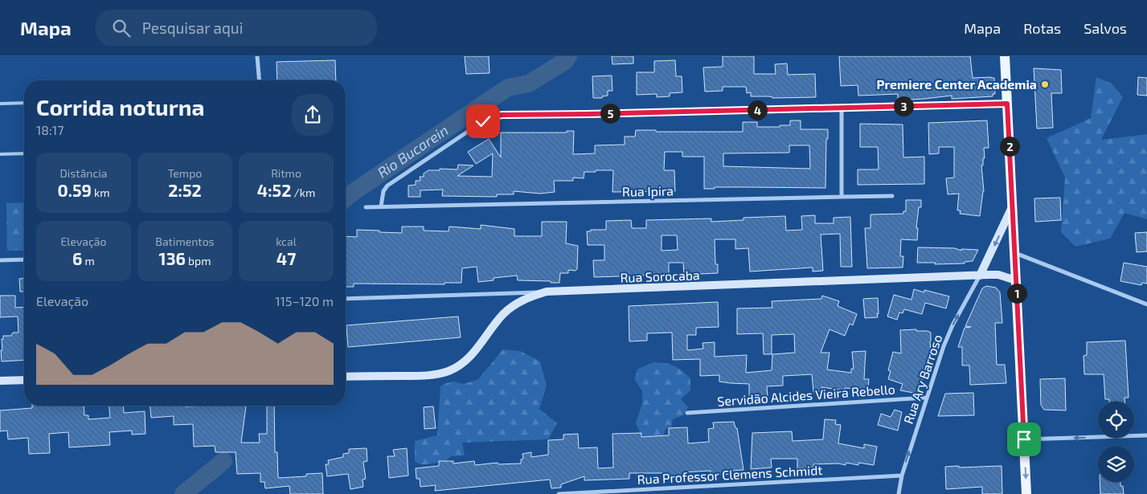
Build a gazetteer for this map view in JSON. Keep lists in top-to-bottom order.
{
  "streets": {
    "main road": ["Rua Sorocaba"],
    "street": [
      "Rua Ipira",
      "Rua Ary Barroso",
      "Servidão Alcides Vieira Rebello",
      "Rua Professor Clemens Schmidt"
    ]
  },
  "crossings": [
    ["Rua Sorocaba", "Rua Ary Barroso"],
    ["Rua Ary Barroso", "Servidão Alcides Vieira Rebello"],
    ["Rua Ary Barroso", "Rua Professor Clemens Schmidt"]
  ],
  "one_way": ["Rua Ary Barroso"],
  "water": ["Rio Bucarein"],
  "places": ["Premiere Center Academia"],
  "page": {
    "header": "Mapa",
    "search": "Pesquisar aqui",
    "nav": ["Mapa", "Rotas", "Salvos"],
    "heading": ["Corrida noturna", "18:17"],
    "pins": [
      "3",
      "4",
      "5",
      "2",
      "1"
    ],
    "stats": [
      ["Distância", "0.59 km"],
      ["Tempo", "2:52"],
      ["Ritmo", "4:52 /km"],
      ["Elevação", "6 m"],
      ["Batimentos", "136 bpm"],
      ["kcal", "47"]
    ],
    "chart": ["Elevação", "115–120 m"]
  }
}
